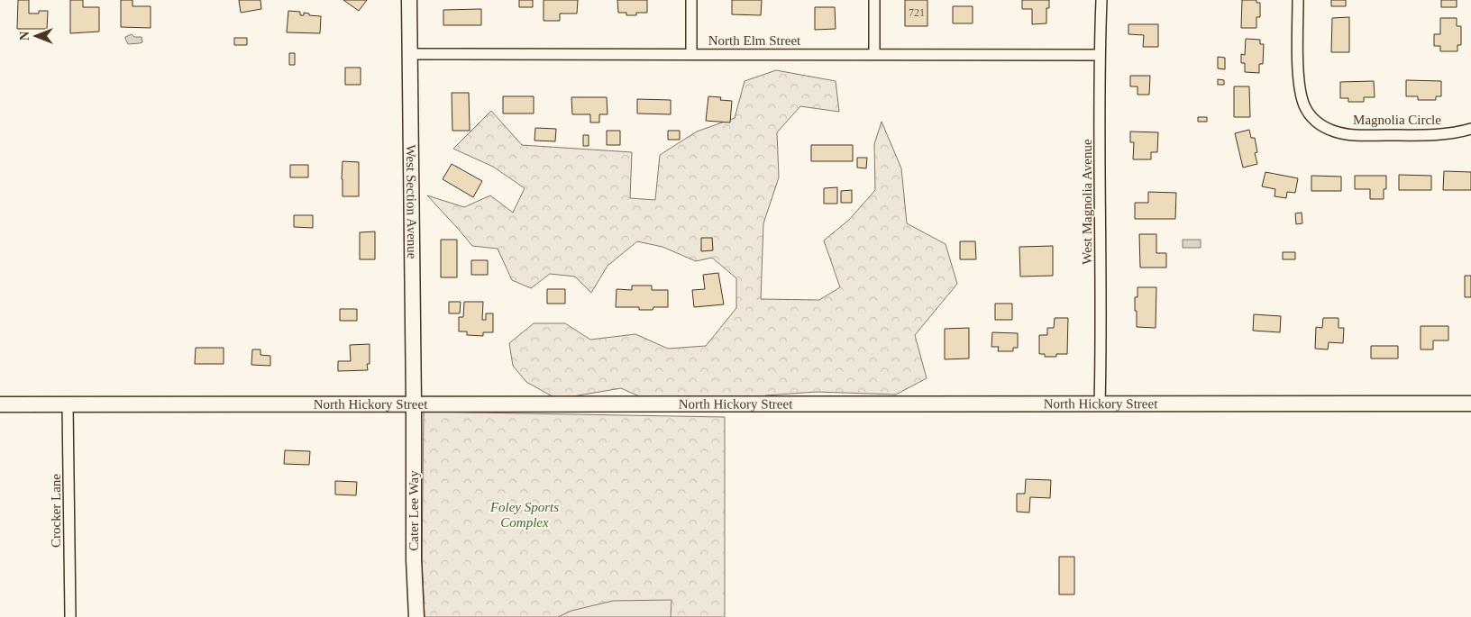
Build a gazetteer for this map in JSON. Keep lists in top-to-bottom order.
{
  "streets": {
    "street": [
      "North Elm Street",
      "Magnolia Circle",
      "West Section Avenue",
      "West Magnolia Avenue",
      "North Hickory Street",
      "Crocker Lane",
      "Cater Lee Way"
    ]
  },
  "crossings": [
    ["North Elm Street", "West Section Avenue"],
    ["North Elm Street", "West Magnolia Avenue"],
    ["West Section Avenue", "North Hickory Street"],
    ["West Section Avenue", "Cater Lee Way"],
    ["West Magnolia Avenue", "North Hickory Street"],
    ["North Hickory Street", "Crocker Lane"],
    ["North Hickory Street", "Cater Lee Way"]
  ],
  "parks": ["Foley Sports Complex"],
  "house_numbers": ["721"],
  "north": "left"
}
